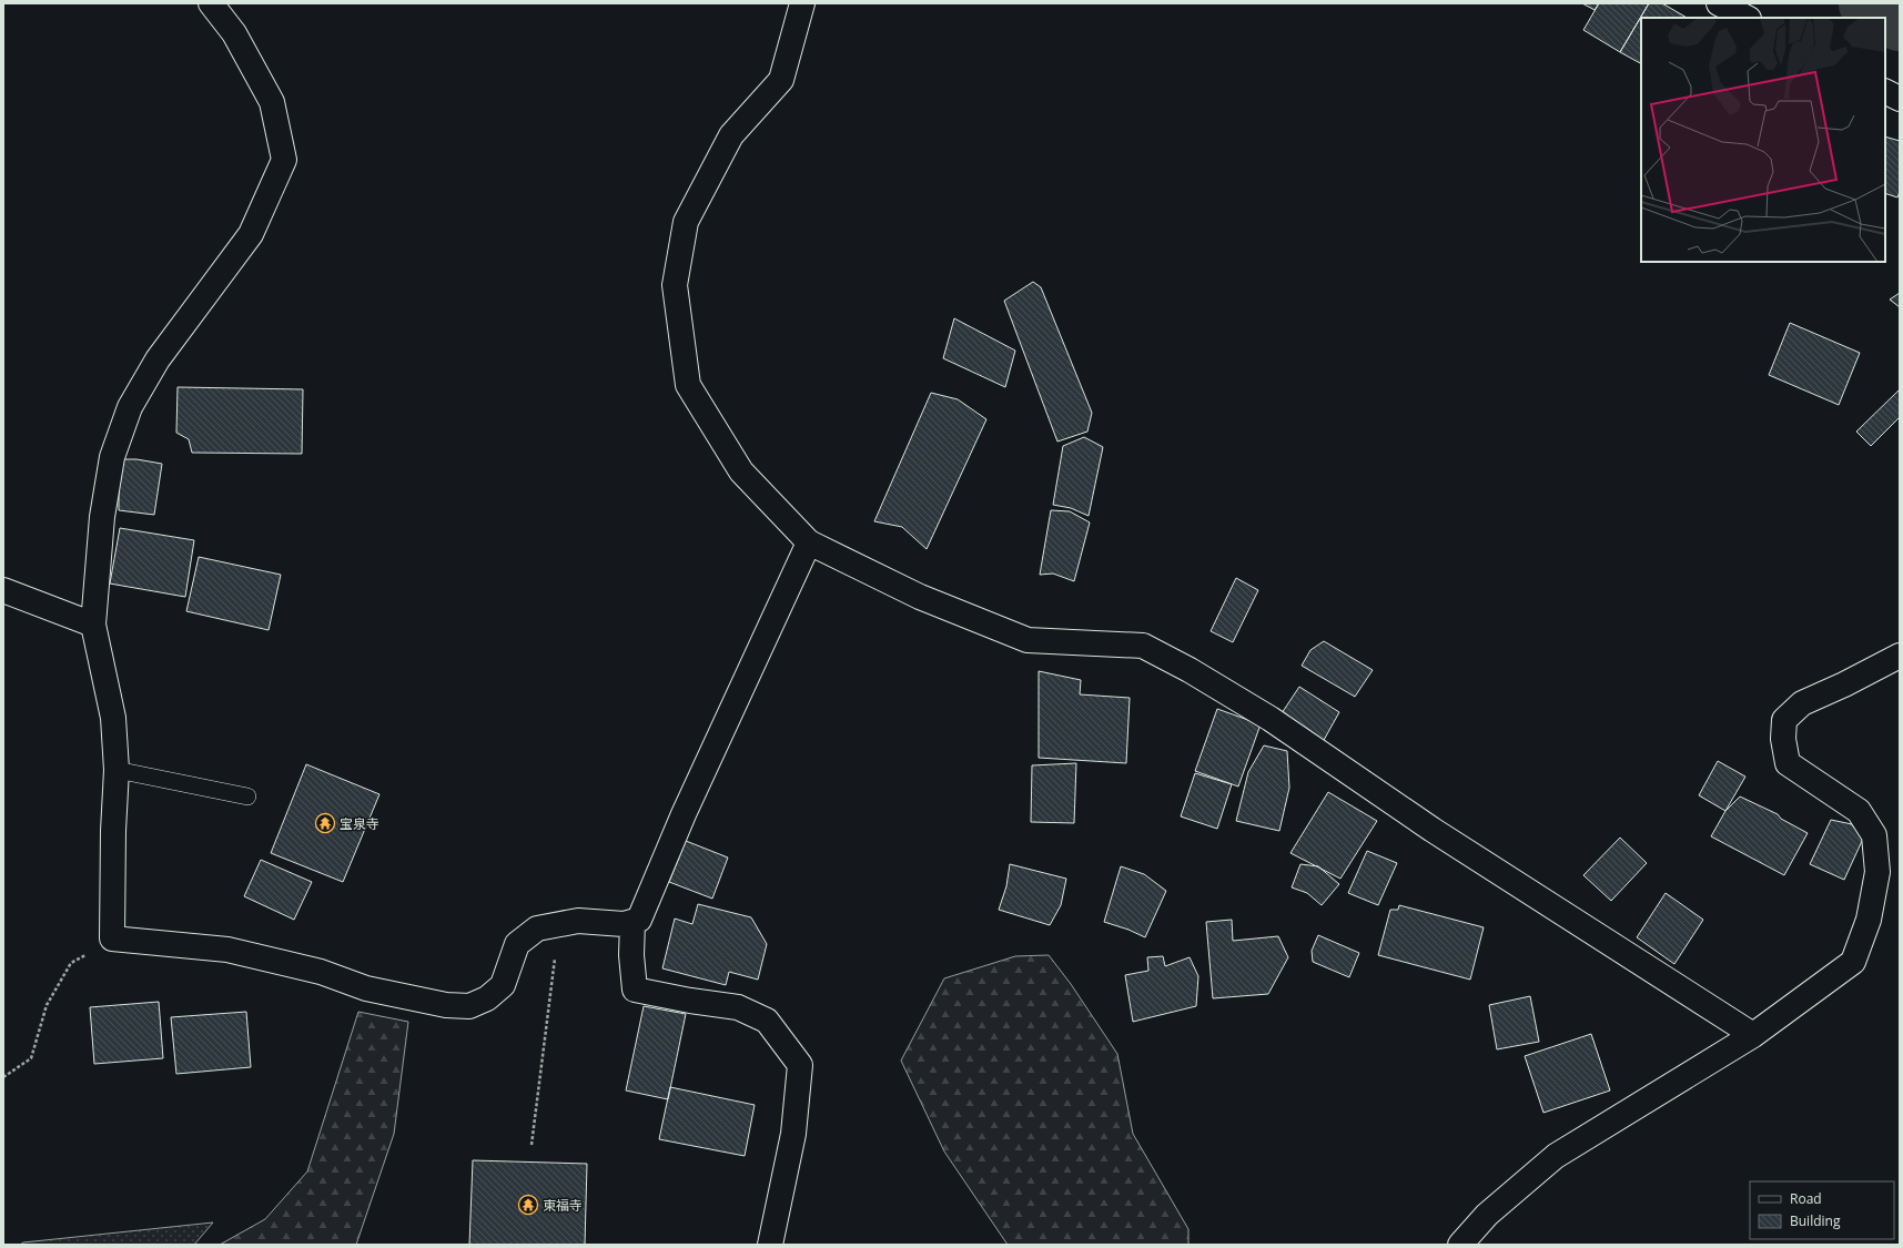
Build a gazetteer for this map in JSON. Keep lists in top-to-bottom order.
{
  "places": {
    "temple": ["宝泉寺", "東福寺"]
  },
  "legend": ["Road", "Building"]
}
